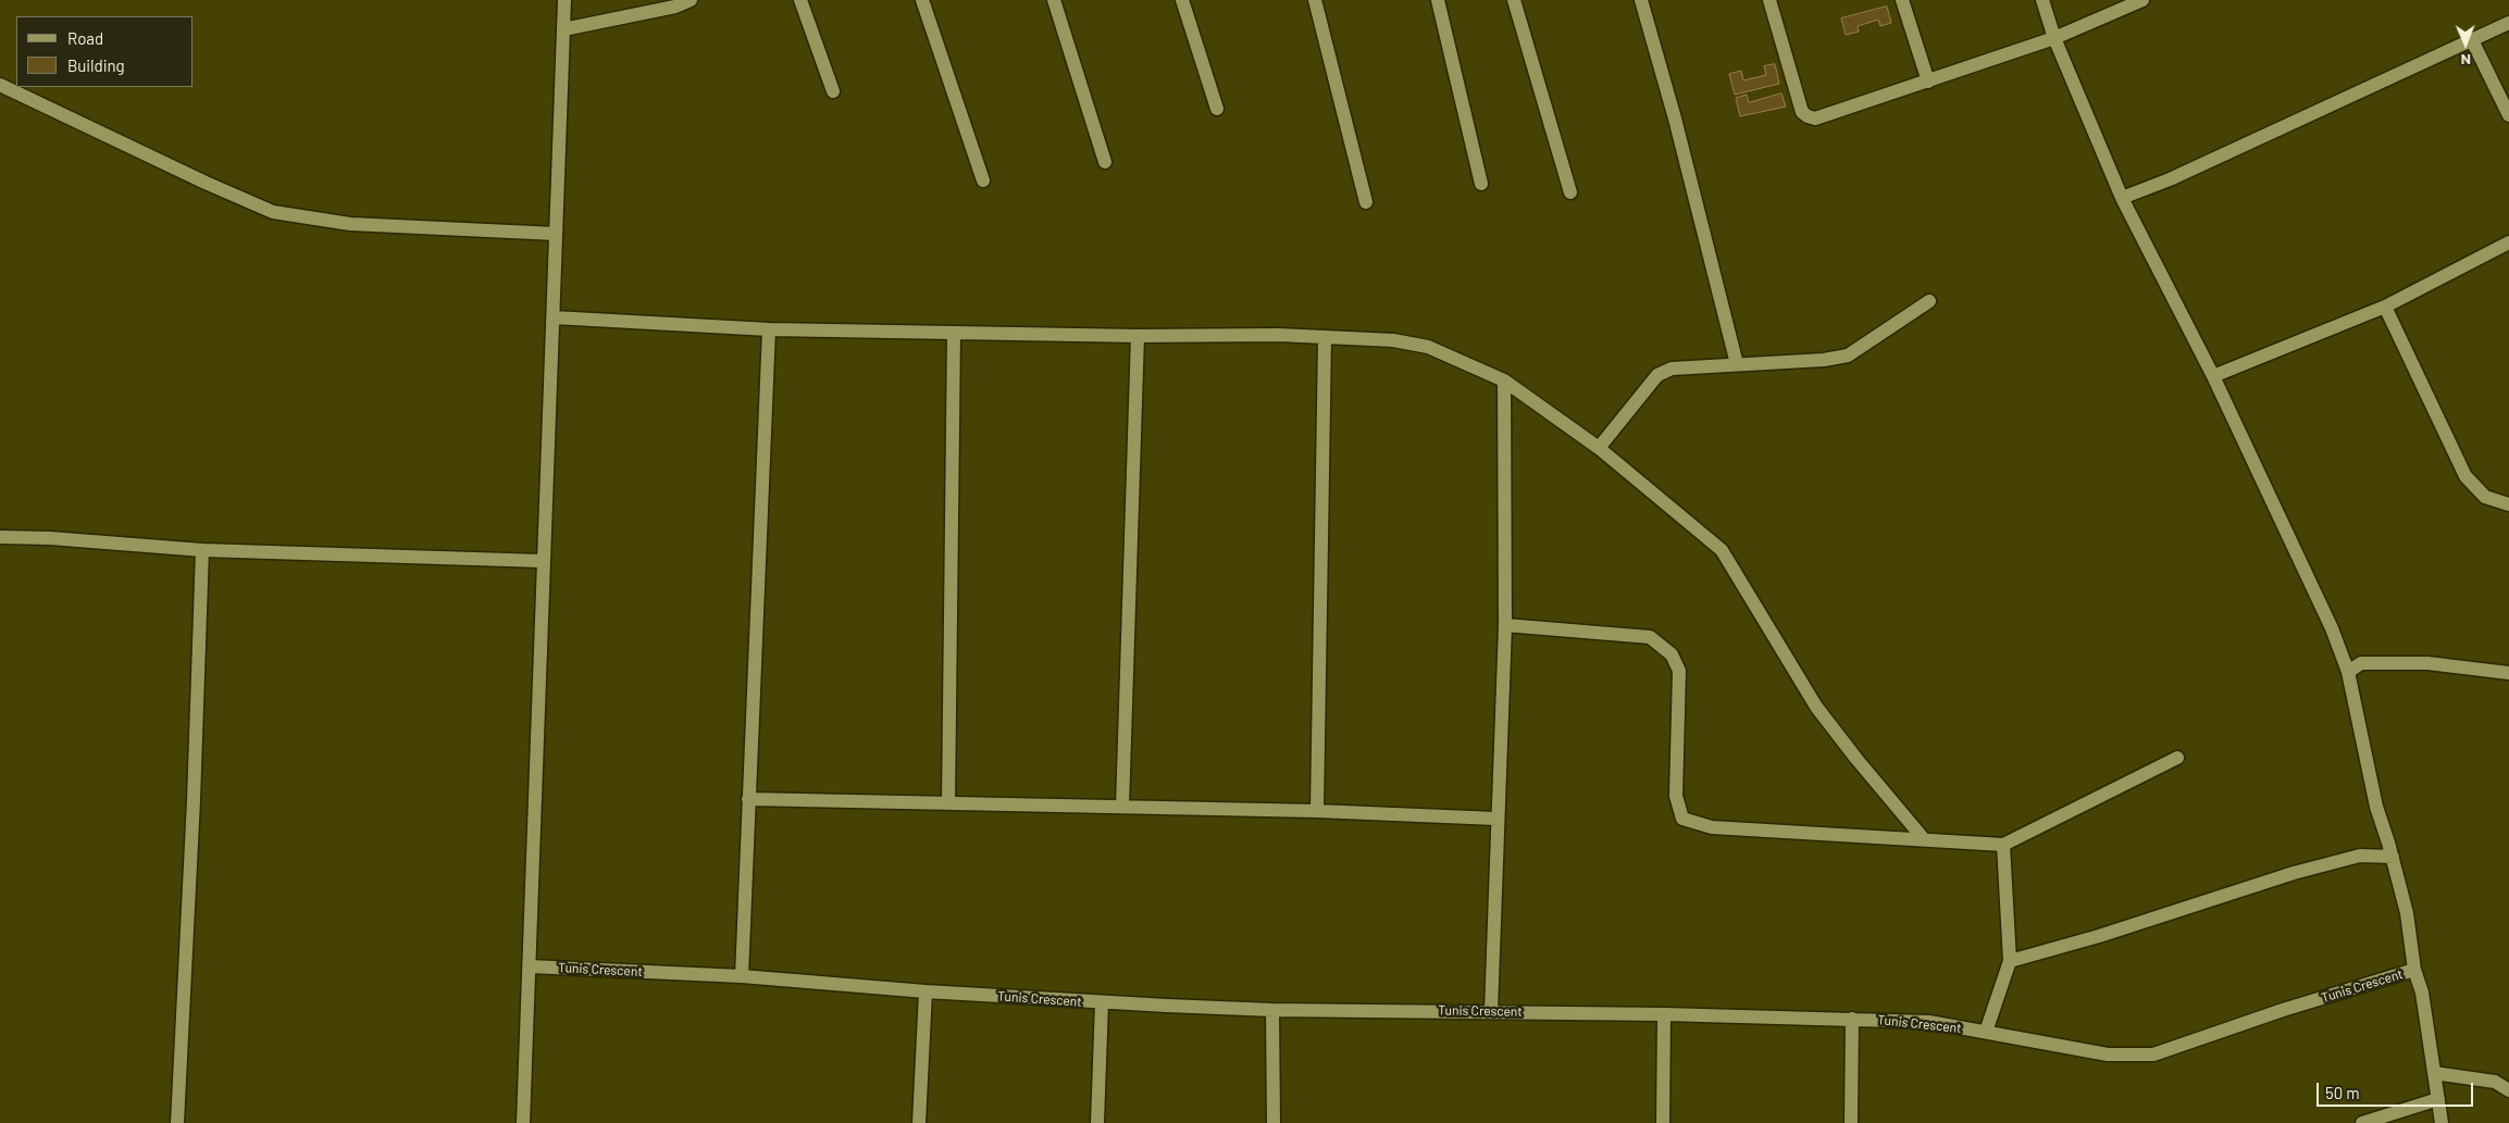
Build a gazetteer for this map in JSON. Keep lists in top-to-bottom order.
{
  "streets": {
    "street": ["Tunis Crescent"]
  },
  "legend": ["Road", "Building"],
  "scale_bar": "50 m",
  "north": "bottom"
}
